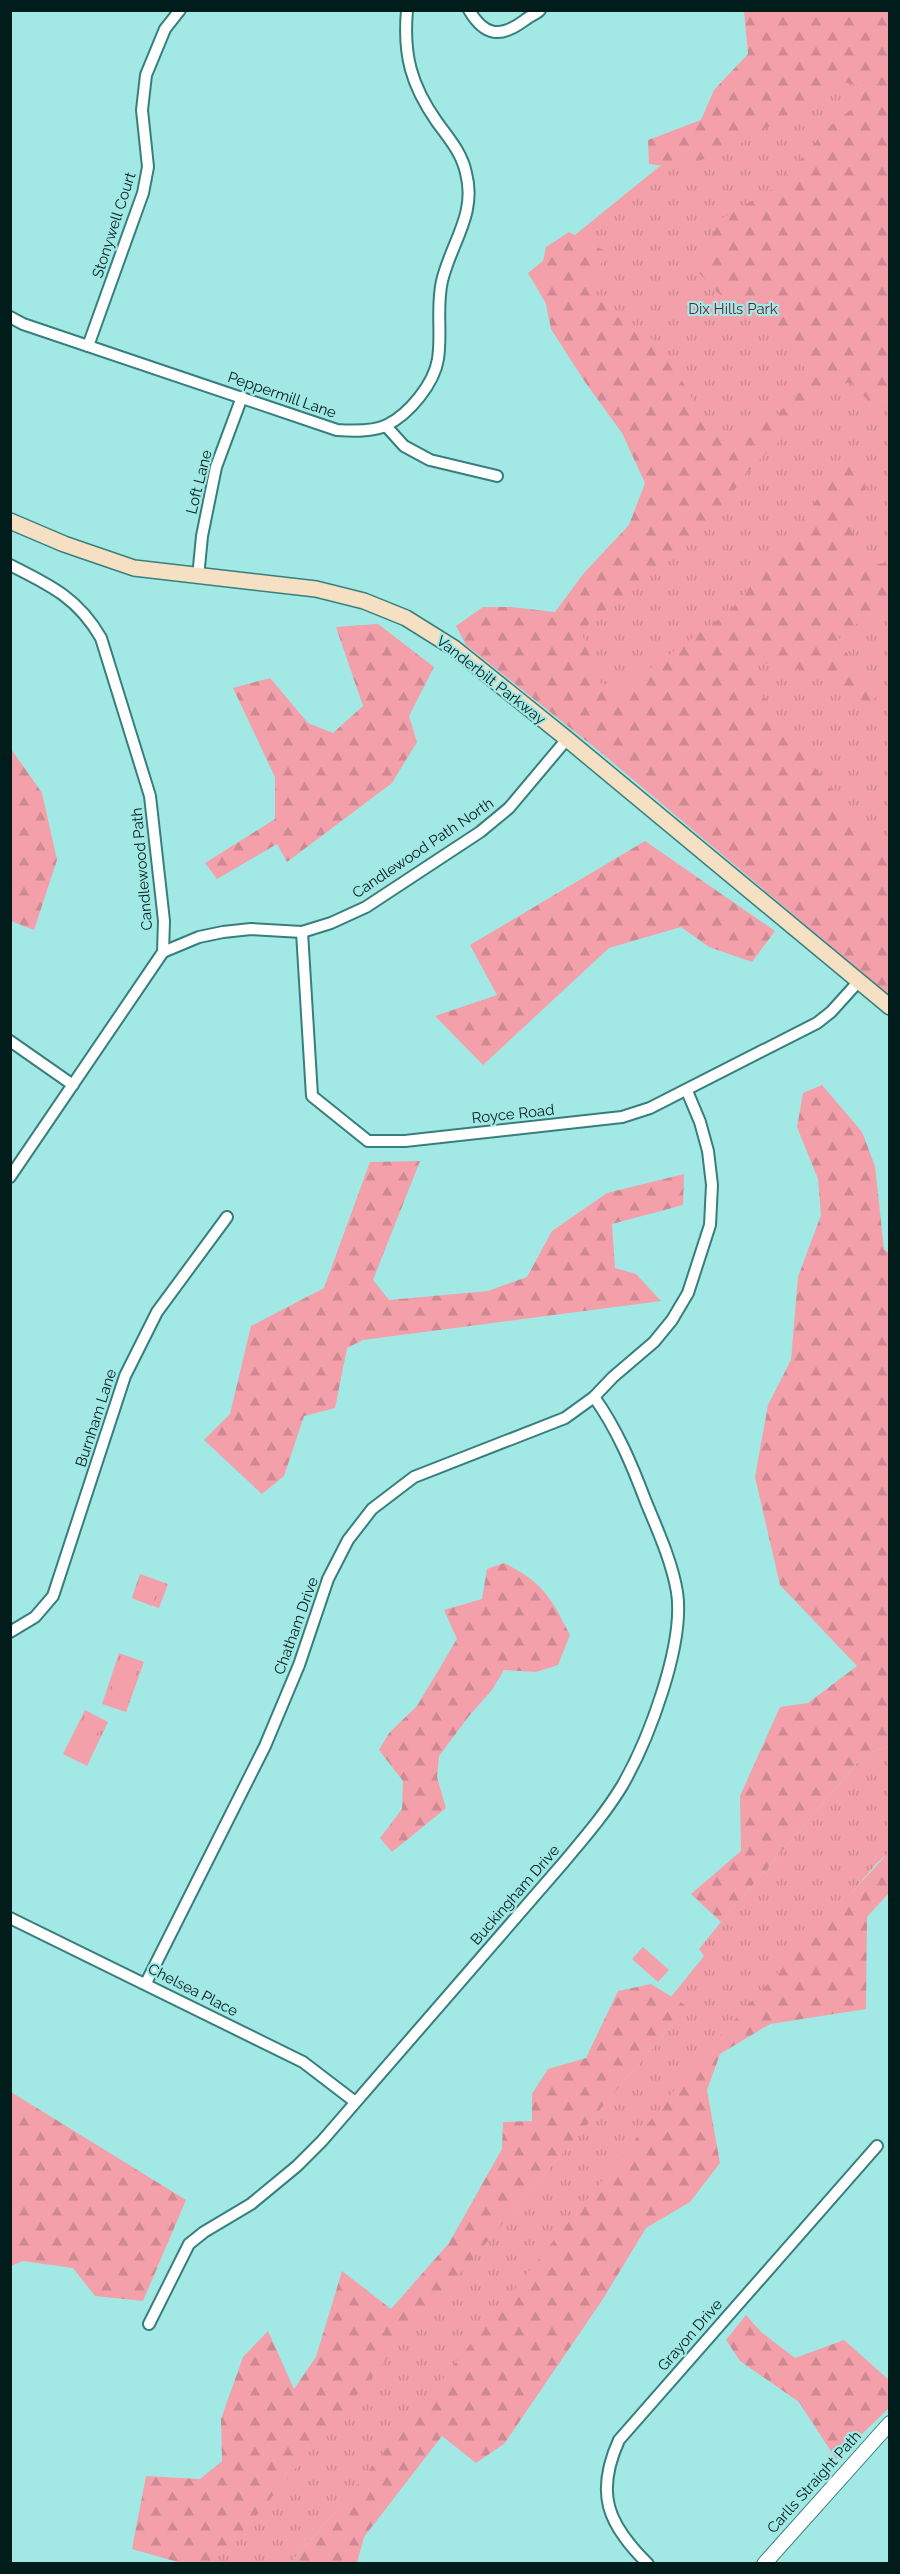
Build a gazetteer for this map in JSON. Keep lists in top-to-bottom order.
{
  "streets": {
    "main road": ["Vanderbilt Parkway"],
    "street": [
      "Stonywell Court",
      "Peppermill Lane",
      "Loft Lane",
      "Candlewood Path North",
      "Candlewood Path",
      "Royce Road",
      "Burnham Lane",
      "Chatham Drive",
      "Buckingham Drive",
      "Chelsea Place",
      "Grayon Drive",
      "Carlls Straight Path"
    ]
  },
  "crossings": [
    ["Stonywell Court", "Peppermill Lane"],
    ["Peppermill Lane", "Loft Lane"],
    ["Loft Lane", "Vanderbilt Parkway"],
    ["Vanderbilt Parkway", "Candlewood Path North"],
    ["Vanderbilt Parkway", "Royce Road"],
    ["Candlewood Path North", "Candlewood Path"],
    ["Candlewood Path North", "Royce Road"],
    ["Royce Road", "Chatham Drive"],
    ["Chatham Drive", "Buckingham Drive"],
    ["Chatham Drive", "Chelsea Place"],
    ["Buckingham Drive", "Chelsea Place"]
  ],
  "parks": ["Dix Hills Park"]
}
